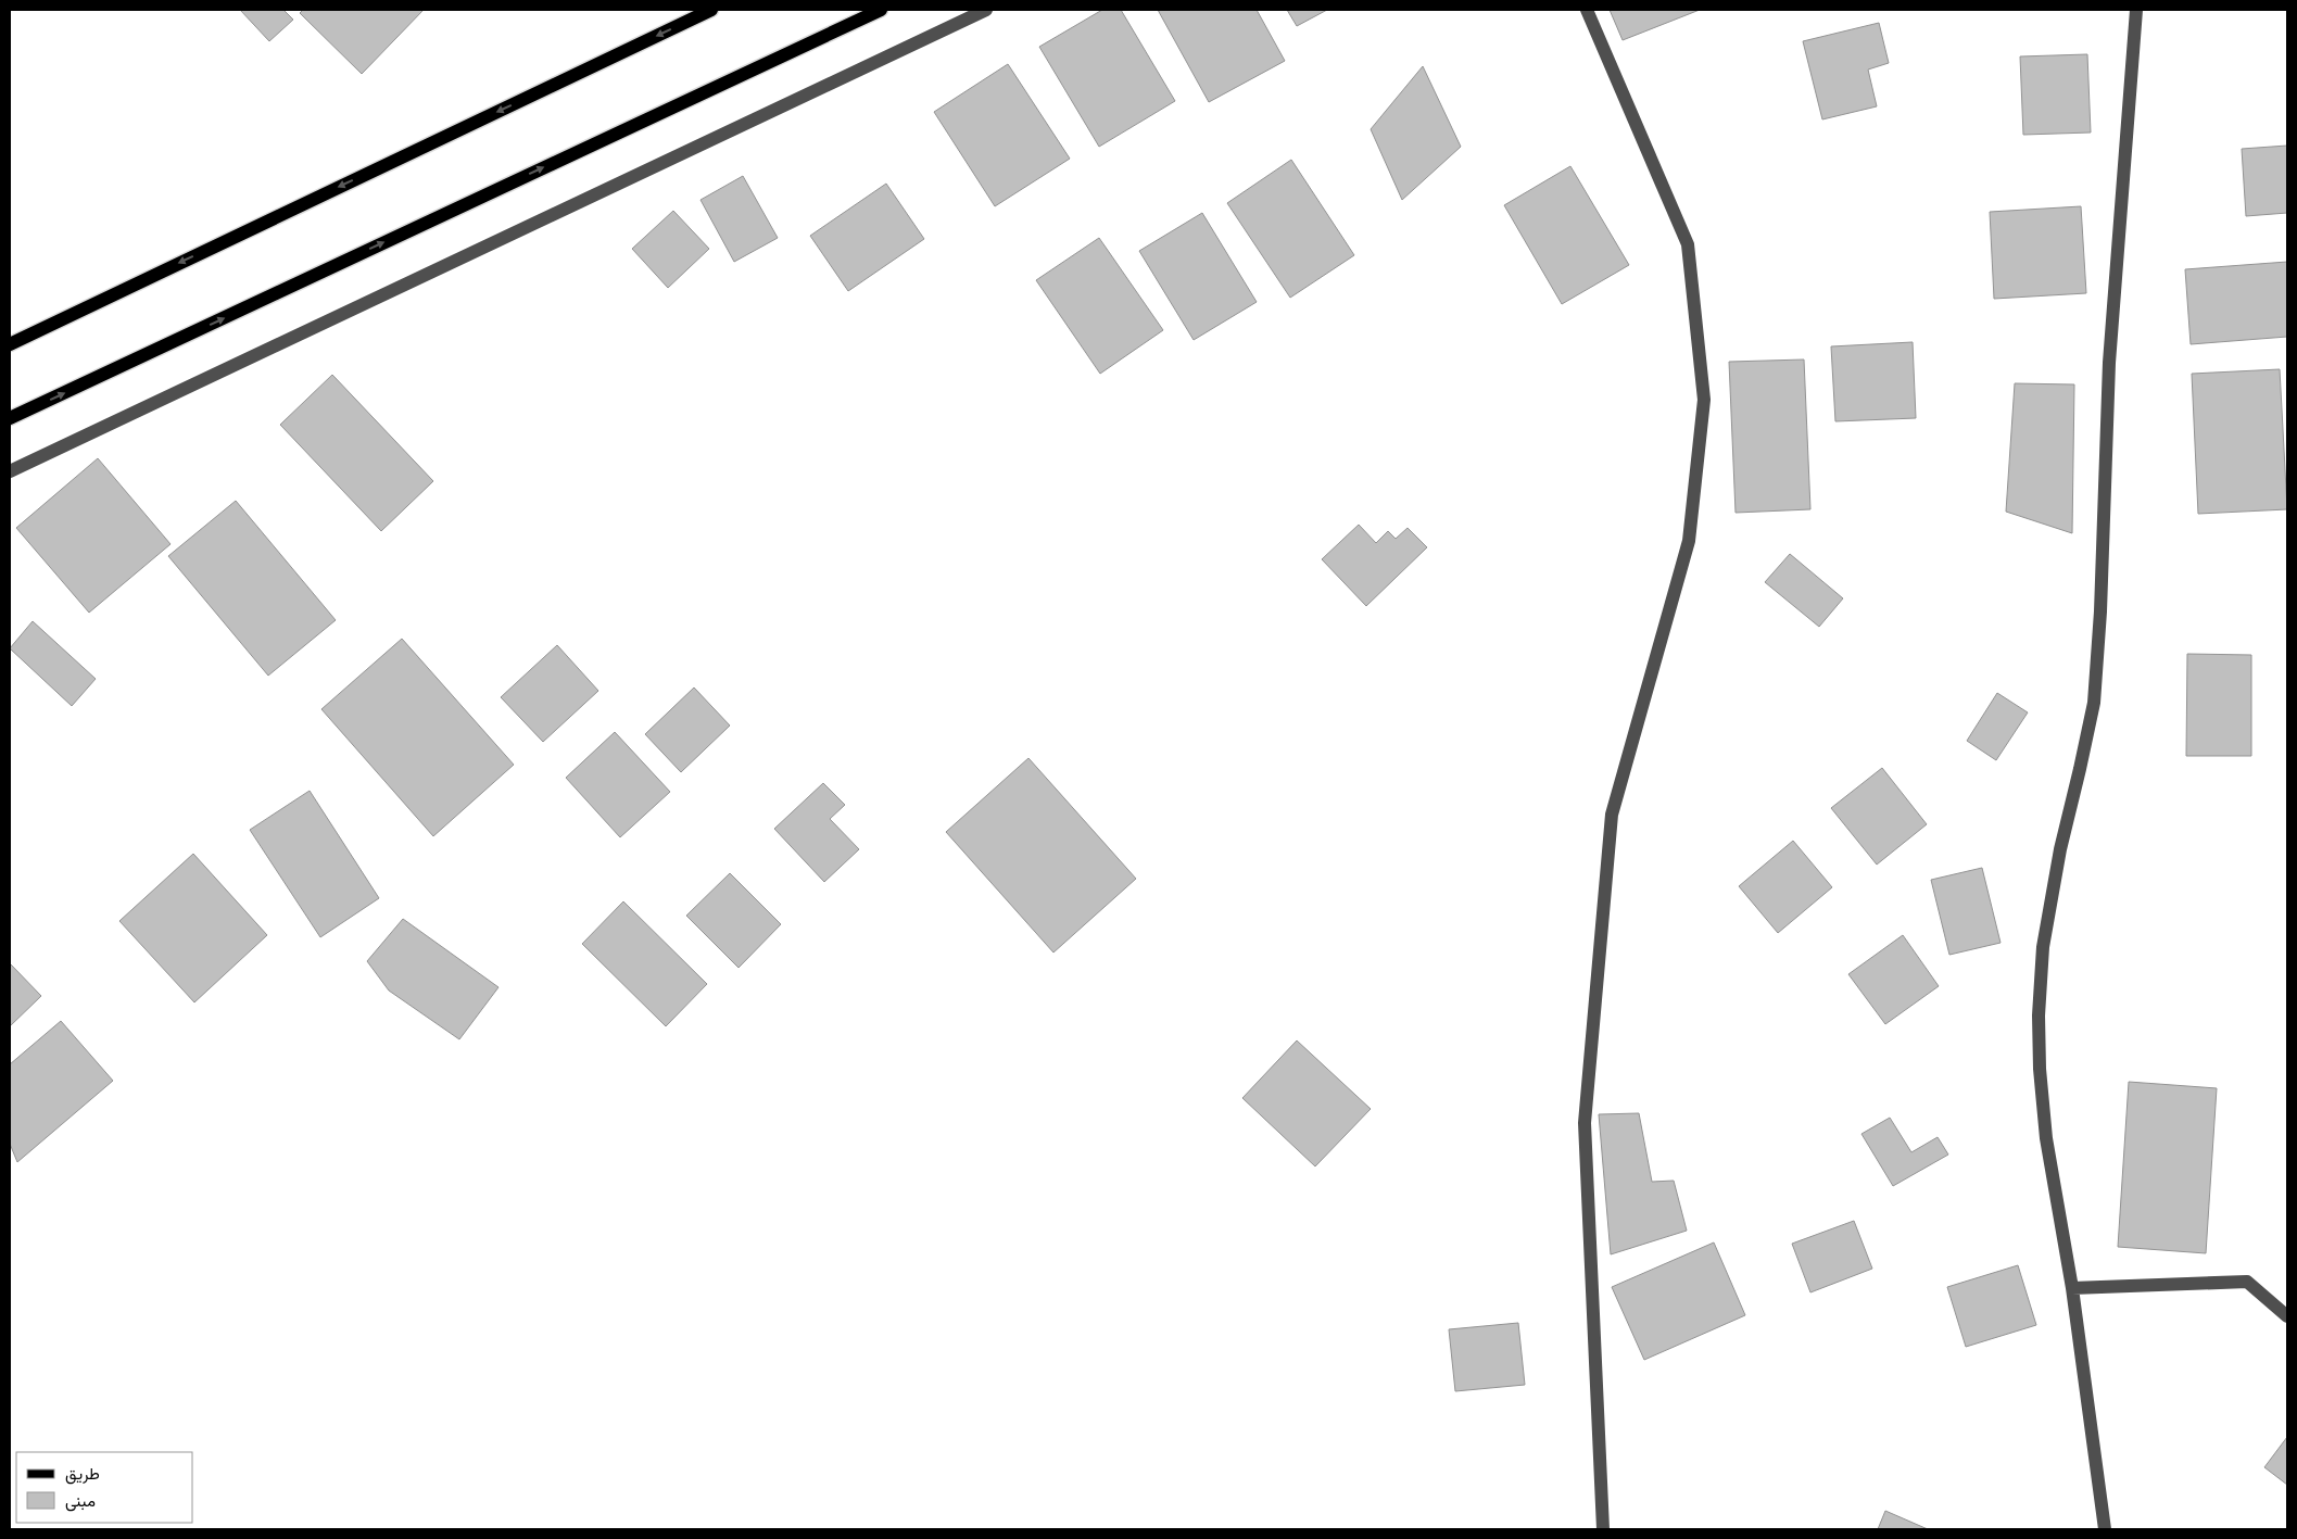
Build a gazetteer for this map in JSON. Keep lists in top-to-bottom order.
{
  "legend": ["طريق", "مبنى"]
}
